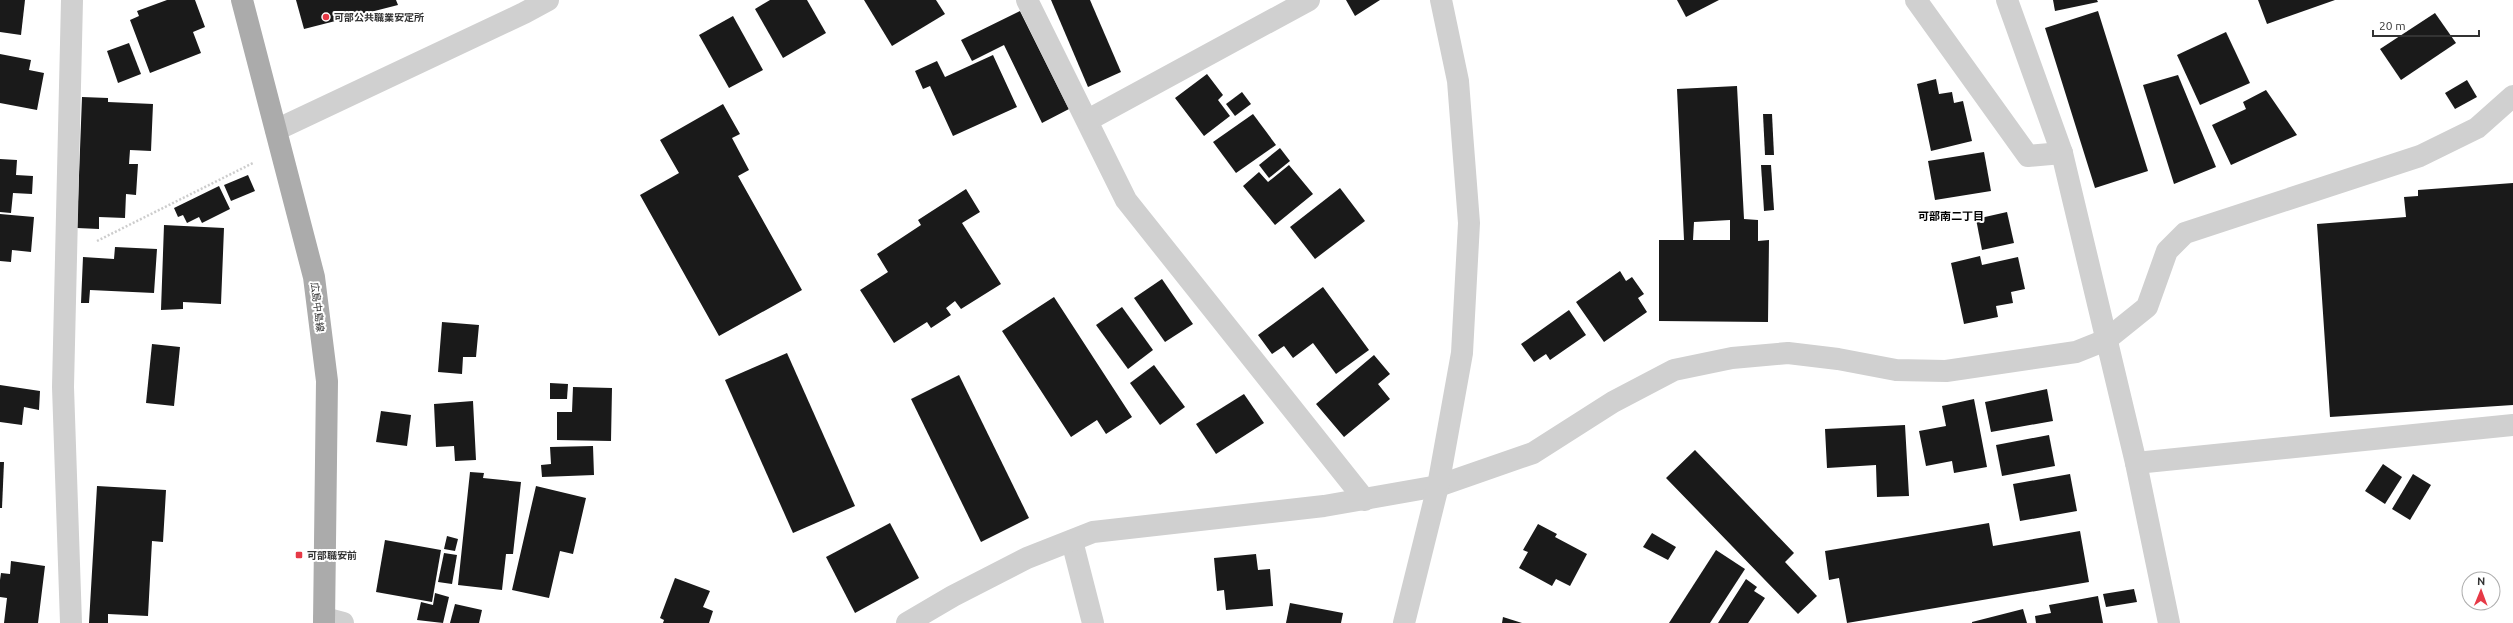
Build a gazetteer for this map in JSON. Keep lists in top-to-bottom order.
{
  "streets": {
    "main road": ["広島中島線"]
  },
  "districts": ["可部南二丁目"],
  "places": {
    "other": ["可部公共職業安定所"],
    "transit": ["可部職安前"]
  },
  "scale_bar": "20 m",
  "north": "top"
}
